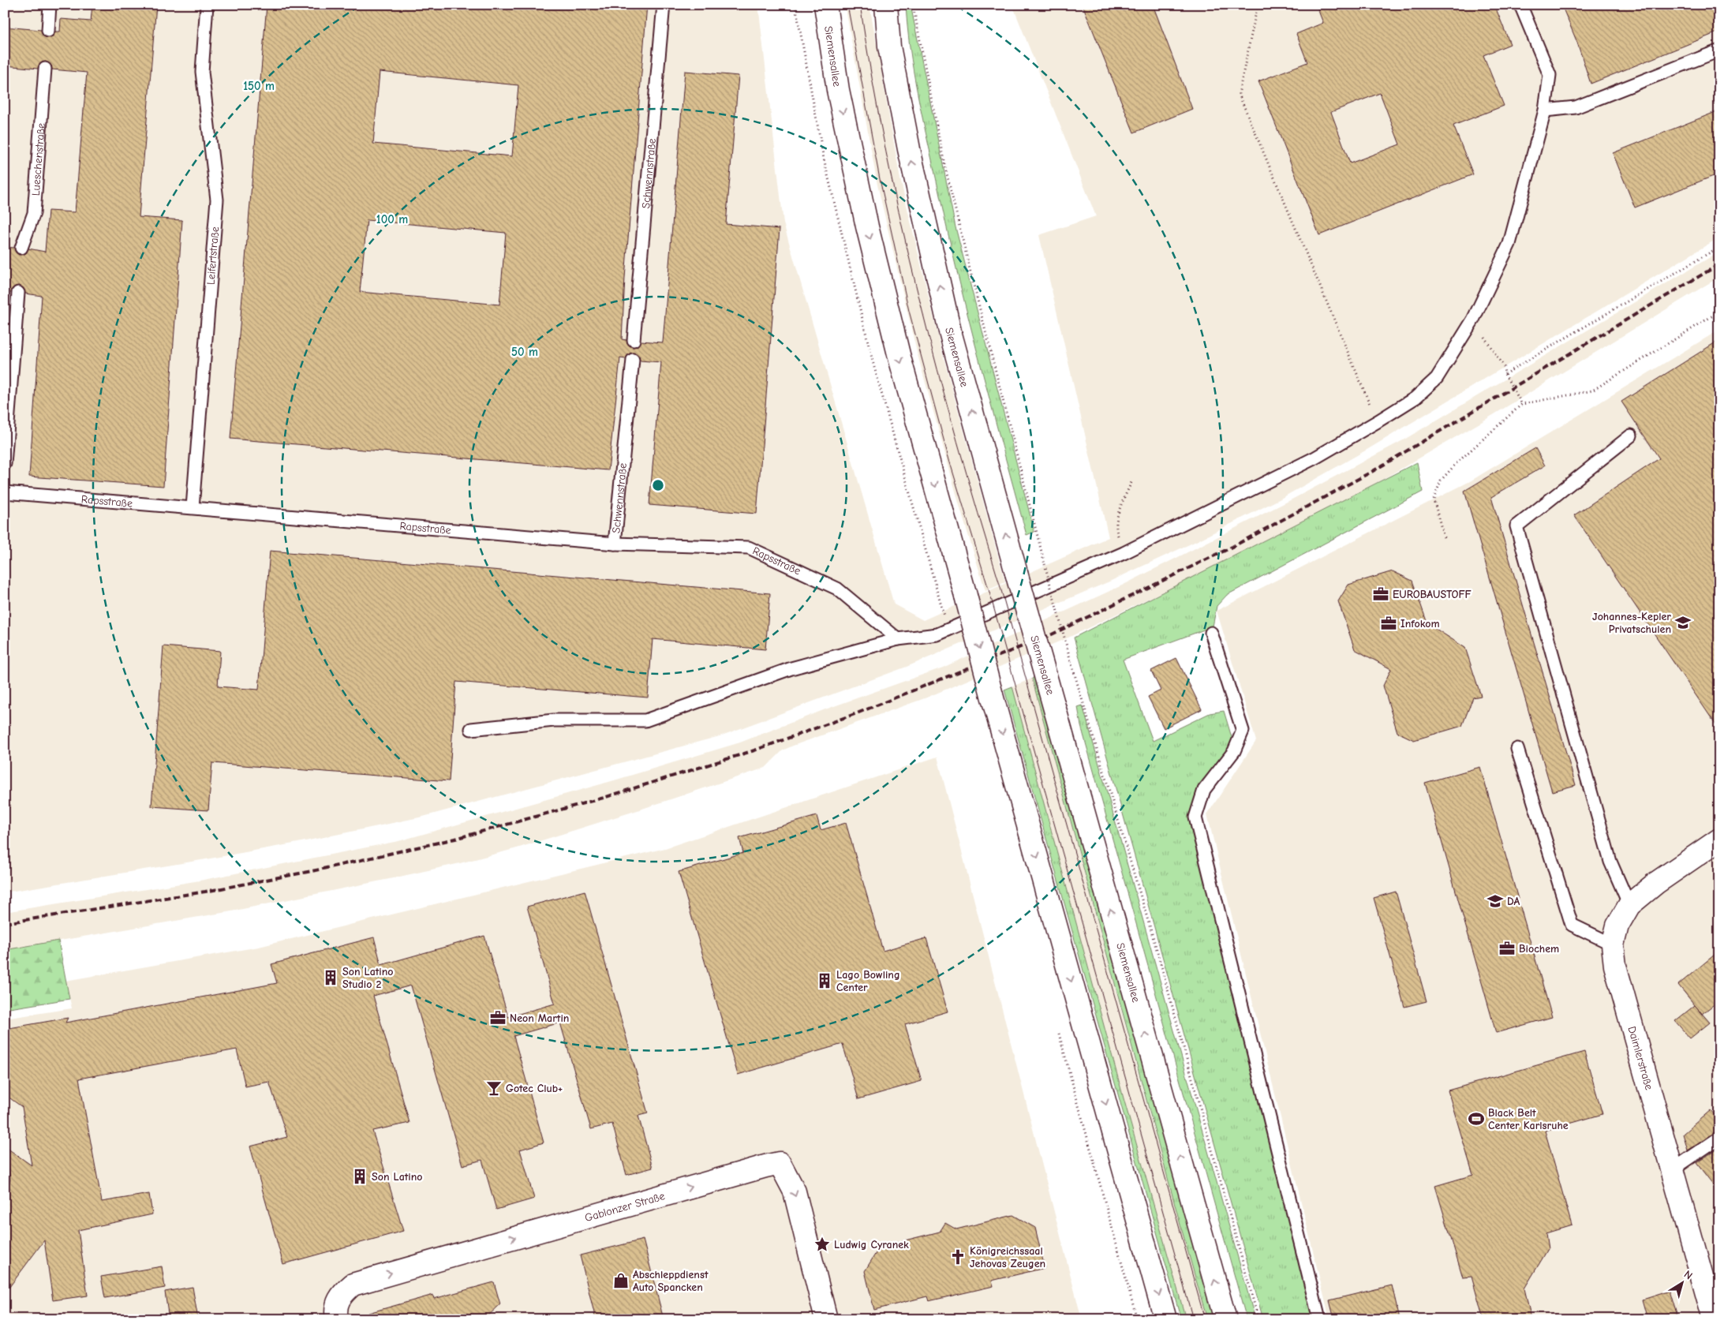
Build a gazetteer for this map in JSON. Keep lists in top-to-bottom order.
{
  "streets": {
    "main road": ["Siemensallee", "Daimlerstraße", "Gablonzer Straße"],
    "lane": [
      "Lueschenstraße",
      "Schwennstraße",
      "Leifertstraße",
      "Rapsstraße"
    ]
  },
  "crossings": [
    ["Schwennstraße", "Rapsstraße"],
    ["Leifertstraße", "Rapsstraße"]
  ],
  "places": {
    "office": [
      "EUROBAUSTOFF",
      "Infokom",
      "Biochem",
      "Neon Martin"
    ],
    "school or university": ["Johannes-Kepler Privatschulen", "DA"],
    "building": ["Son Latino Studio 2", "Lago Bowling Center", "Son Latino"],
    "bar": ["Gotec Club+"],
    "sports": ["Black Belt Center Karlsruhe"],
    "place": ["Ludwig Cyranek"],
    "church": ["Königreichssaal Jehovas Zeugen"],
    "shop": ["Abschleppdienst Auto Spancken"]
  },
  "north": "top right",
  "rings": ["150 m", "100 m", "50 m"]
}
